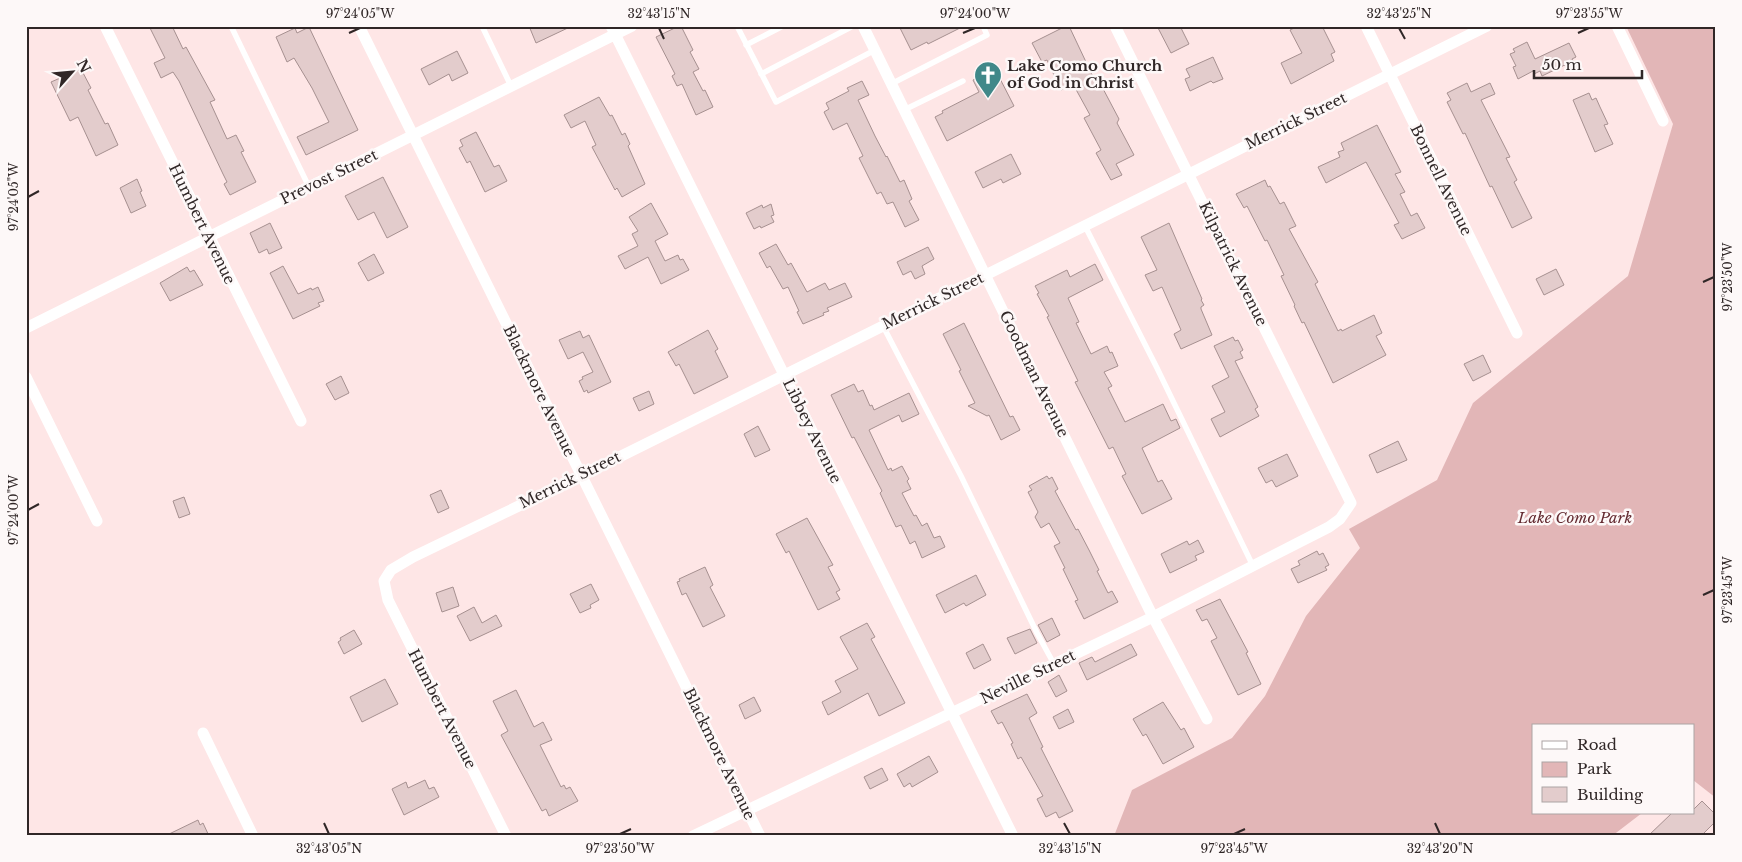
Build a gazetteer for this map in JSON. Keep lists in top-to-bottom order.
{
  "streets": {
    "street": [
      "Merrick Street",
      "Prevost Street",
      "Bonnell Avenue",
      "Humbert Avenue",
      "Kilpatrick Avenue",
      "Goodman Avenue",
      "Blackmore Avenue",
      "Libbey Avenue",
      "Neville Street"
    ]
  },
  "crossings": [
    ["Merrick Street", "Bonnell Avenue"],
    ["Merrick Street", "Humbert Avenue"],
    ["Merrick Street", "Kilpatrick Avenue"],
    ["Merrick Street", "Goodman Avenue"],
    ["Merrick Street", "Blackmore Avenue"],
    ["Merrick Street", "Libbey Avenue"],
    ["Prevost Street", "Humbert Avenue"],
    ["Prevost Street", "Blackmore Avenue"],
    ["Prevost Street", "Libbey Avenue"],
    ["Kilpatrick Avenue", "Neville Street"],
    ["Goodman Avenue", "Neville Street"],
    ["Blackmore Avenue", "Neville Street"],
    ["Libbey Avenue", "Neville Street"]
  ],
  "parks": ["Lake Como Park"],
  "places": {
    "church": ["Lake Como Church of God in Christ"]
  },
  "legend": ["Road", "Park", "Building"],
  "scale_bar": "50 m",
  "north": "top right",
  "coordinates": [
    "97°24'05\"W",
    "32°43'15\"N",
    "97°24'00\"W",
    "32°43'25\"N",
    "97°23'55\"W",
    "97°23'50\"W",
    "97°23'45\"W",
    "32°43'05\"N",
    "32°43'20\"N"
  ]
}
